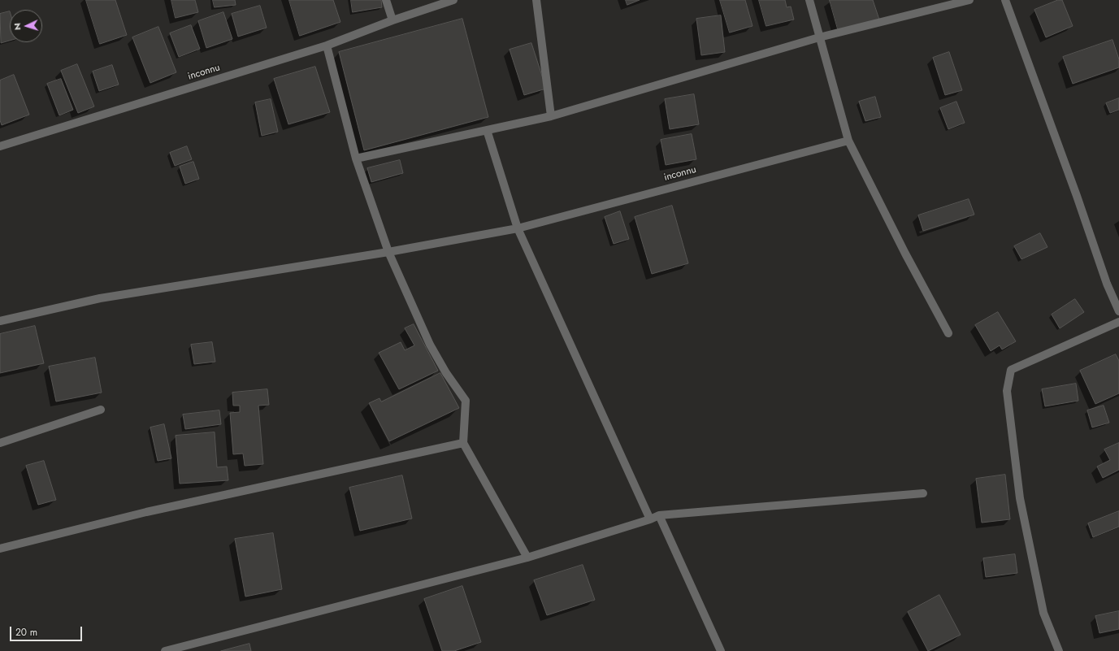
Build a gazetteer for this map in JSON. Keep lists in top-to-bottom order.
{
  "streets": {
    "street": ["inconnu"]
  },
  "scale_bar": "20 m",
  "north": "left"
}
